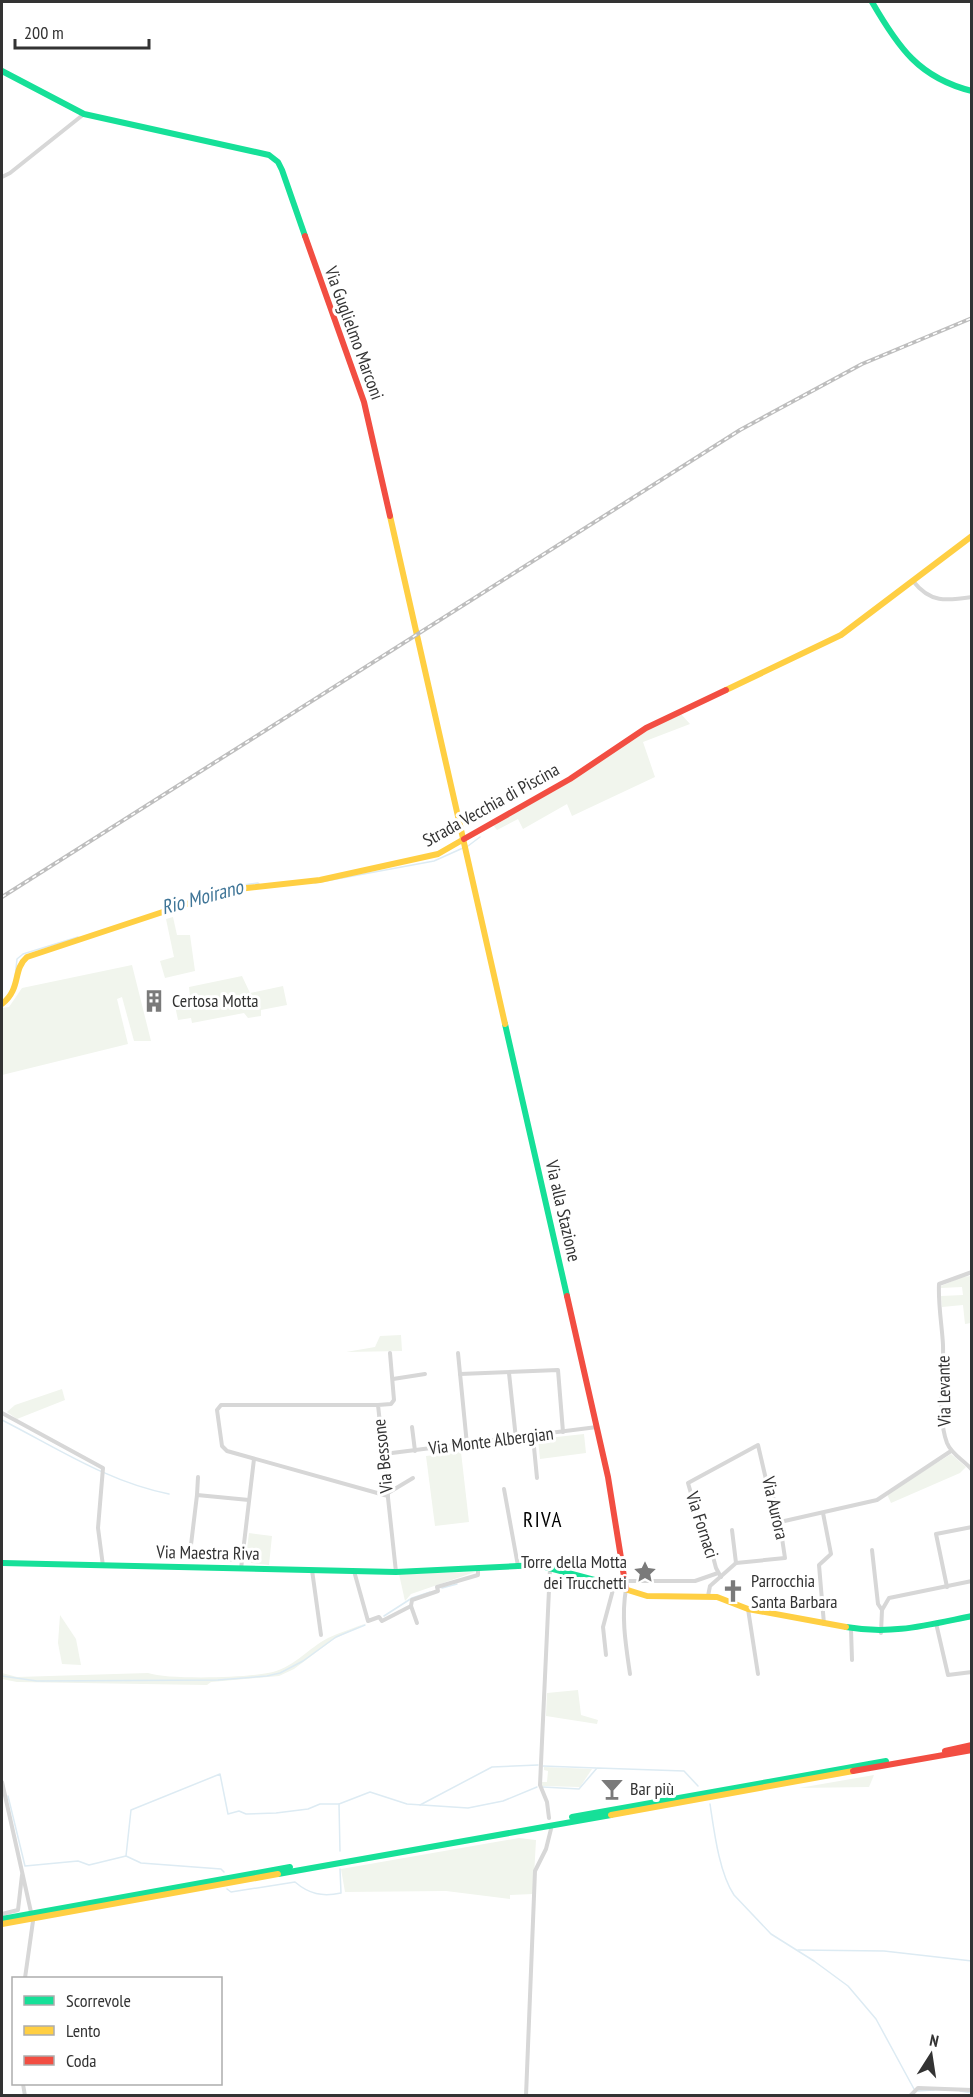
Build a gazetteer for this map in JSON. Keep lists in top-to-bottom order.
{
  "streets": {
    "main road": [
      "Via Guglielmo Marconi",
      "Strada Vecchia di Piscina",
      "Via alla Stazione",
      "Via Maestra Riva"
    ],
    "street": [
      "Via Levante",
      "Via Monte Albergian",
      "Via Bessone",
      "Via Aurora",
      "Via Fornaci"
    ]
  },
  "crossings": [
    ["Via Guglielmo Marconi", "Strada Vecchia di Piscina"],
    ["Via Guglielmo Marconi", "Via alla Stazione"],
    ["Strada Vecchia di Piscina", "Via alla Stazione"],
    ["Via alla Stazione", "Via Monte Albergian"],
    ["Via alla Stazione", "Via Maestra Riva"],
    ["Via Levante", "Via Aurora"],
    ["Via Monte Albergian", "Via Bessone"],
    ["Via Bessone", "Via Maestra Riva"],
    ["Via Aurora", "Via Fornaci"]
  ],
  "districts": ["RIVA"],
  "water": ["Rio Moirano"],
  "places": {
    "building": ["Certosa Motta"],
    "place": ["Torre della Motta dei Trucchetti"],
    "church": ["Parrocchia Santa Barbara"],
    "bar": ["Bar più"]
  },
  "legend": ["Scorrevole", "Lento", "Coda"],
  "scale_bar": "200 m",
  "north": "top"
}
